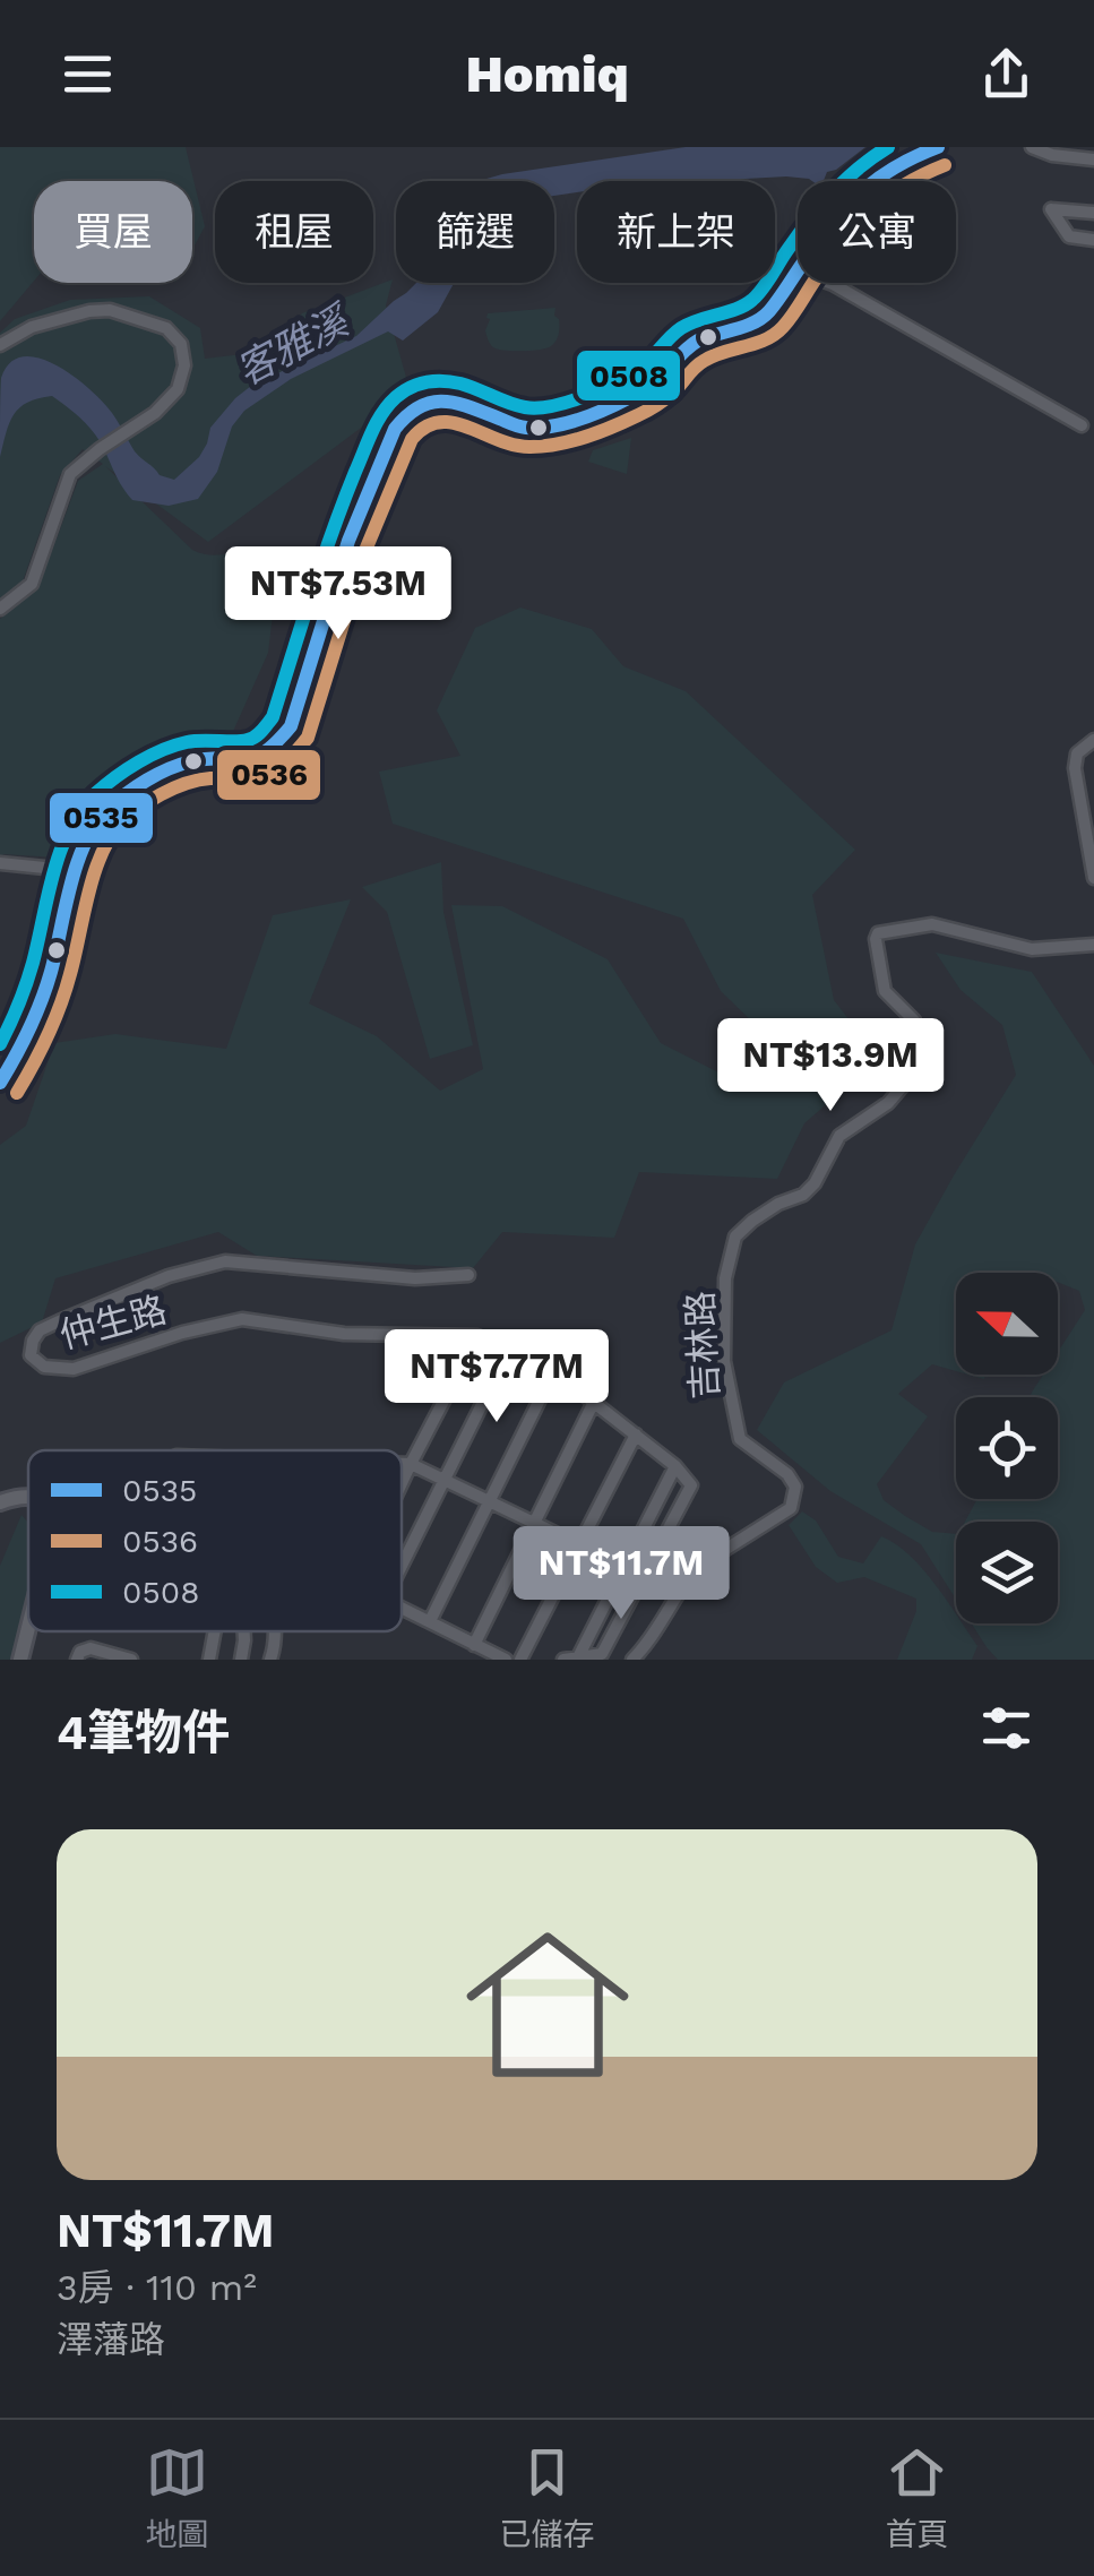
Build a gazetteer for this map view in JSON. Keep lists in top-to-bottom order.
{
  "streets": {
    "street": ["仲生路", "吉林路"]
  },
  "water": ["客雅溪"],
  "lines": ["transit line 0535", "transit line 0508", "transit line 0536"],
  "legend": ["0535", "0536", "0508"],
  "north": "left",
  "page": {
    "header": "Homiq",
    "chip": [
      "買屋",
      "租屋",
      "篩選",
      "新上架",
      "公寓"
    ],
    "price": [
      "NT$7.53M",
      "NT$13.9M",
      "NT$7.77M",
      "NT$11.7M"
    ],
    "heading": "4筆物件",
    "list": [
      {
        "name": "NT$11.7M",
        "note": "3房 · 110 m² · 澤藩路"
      }
    ],
    "tabs": ["地圖", "已儲存", "首頁"]
  }
}
